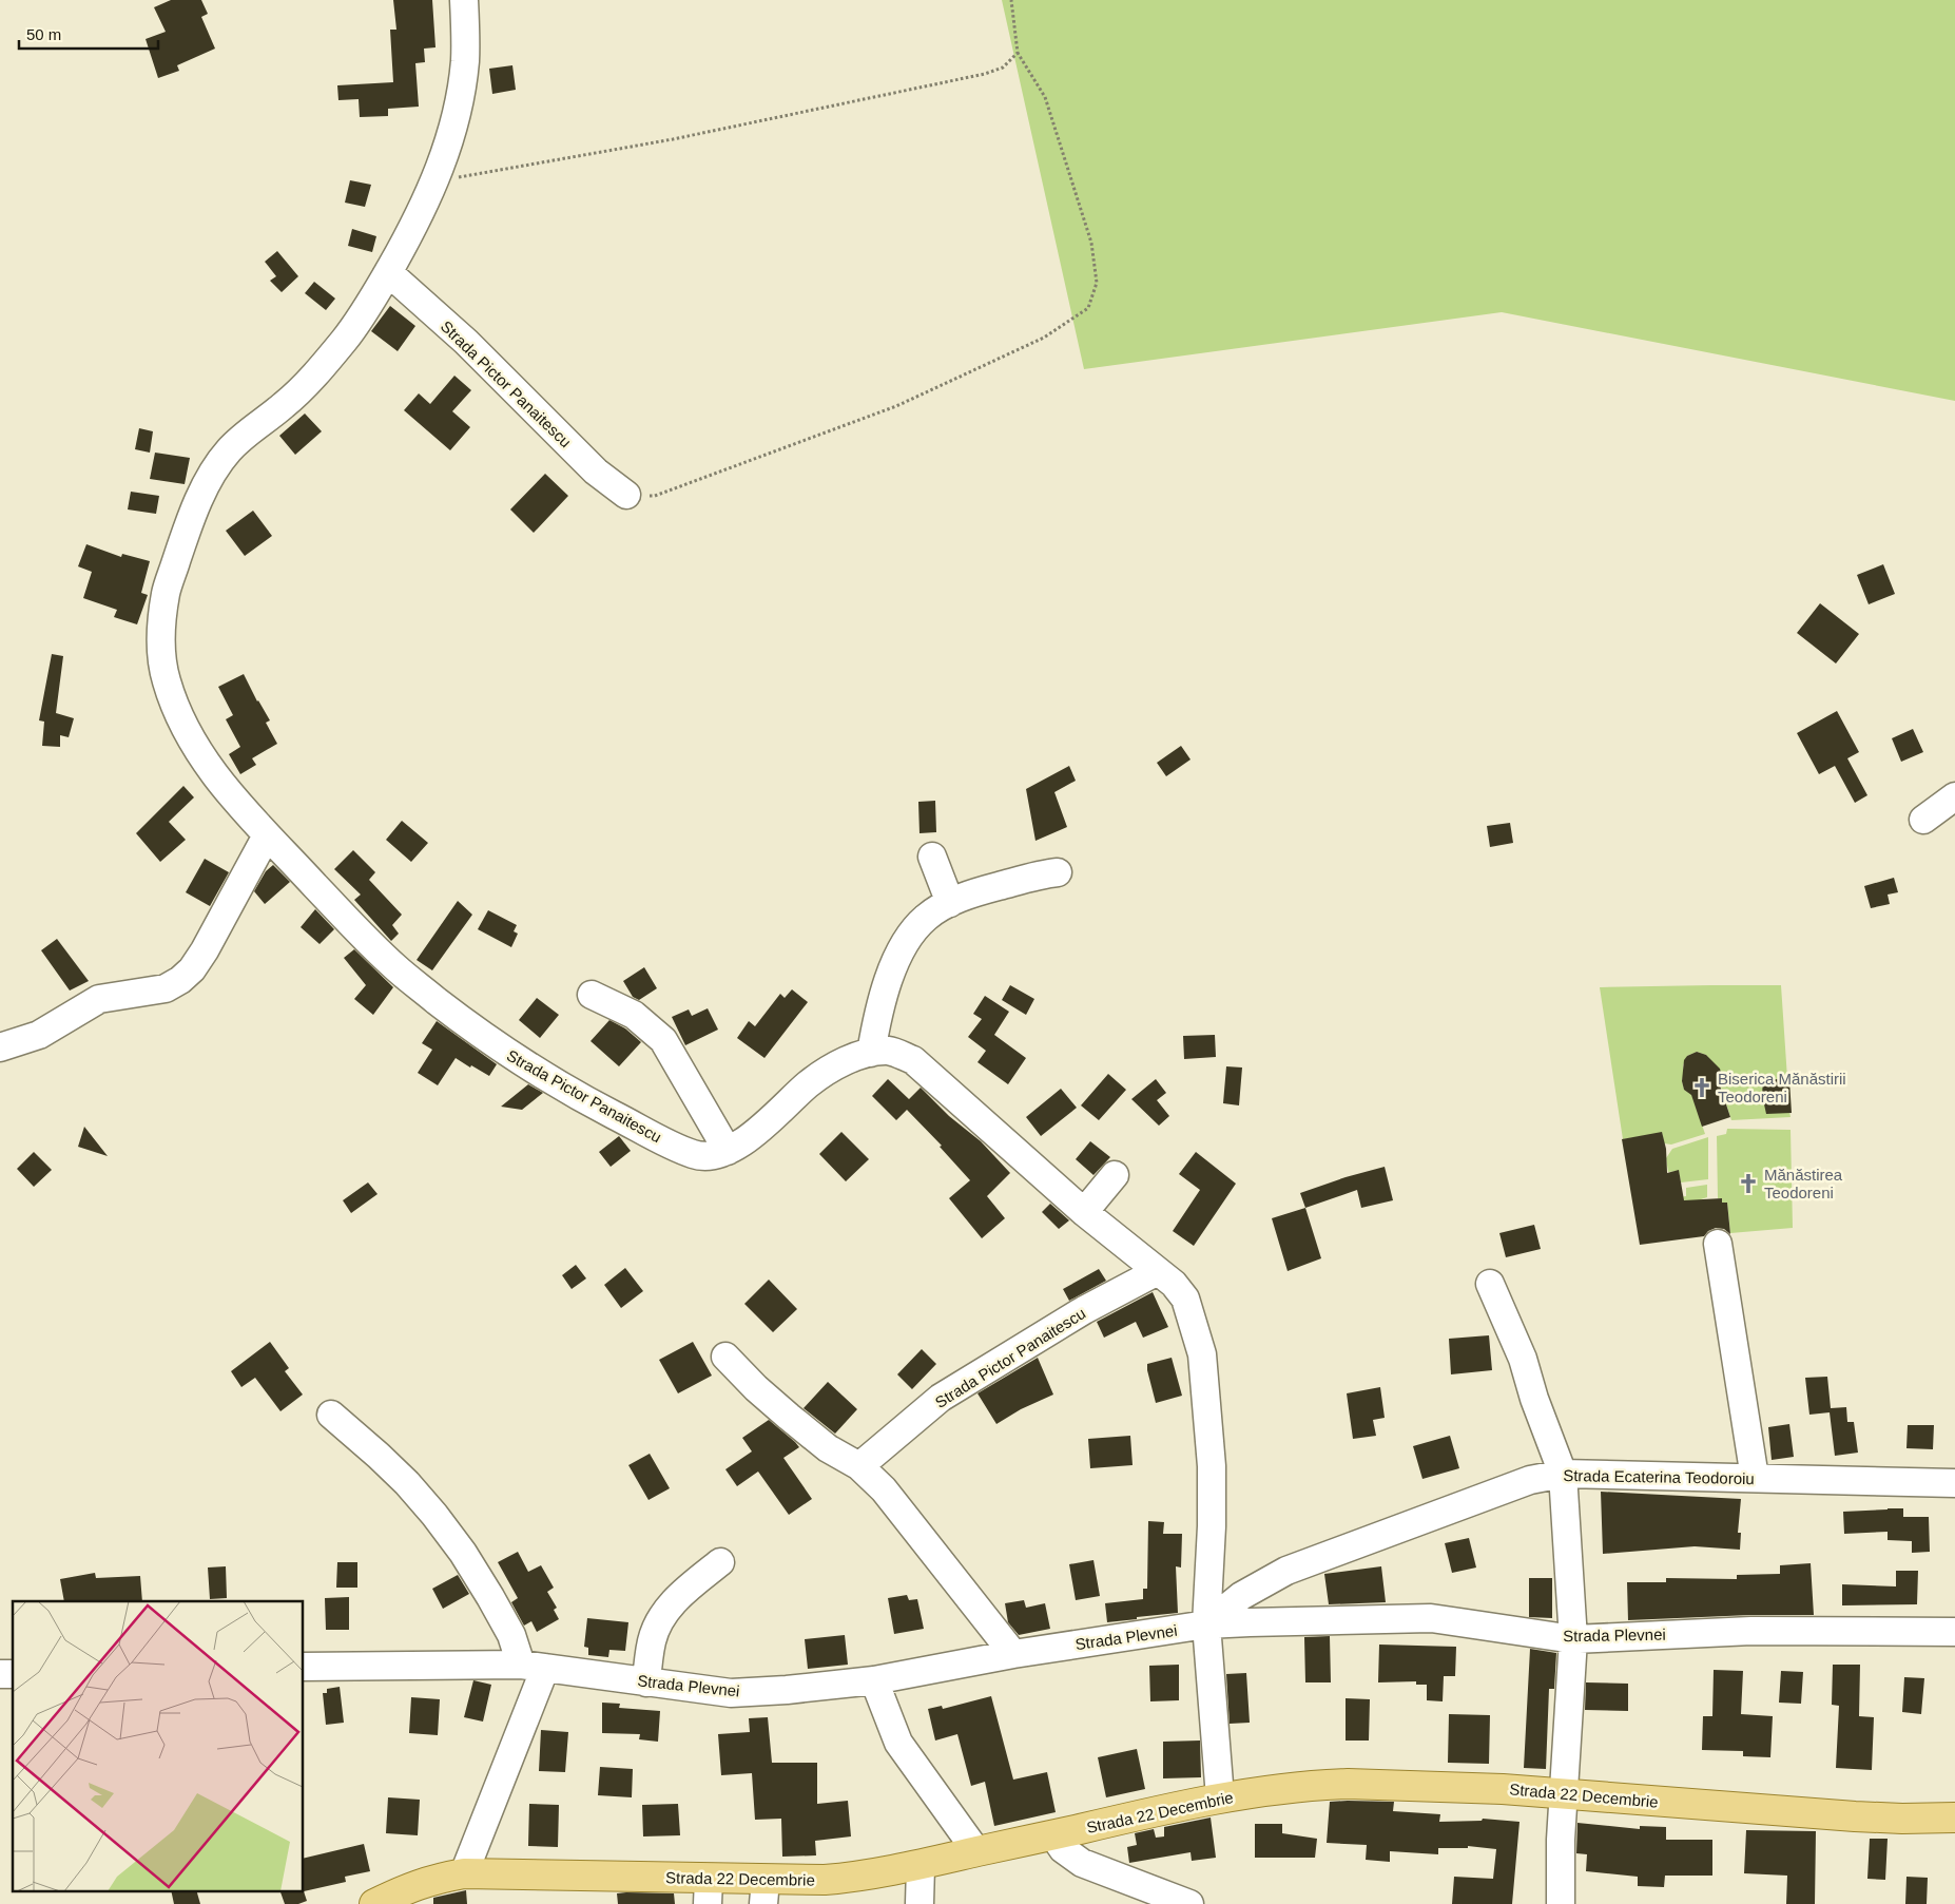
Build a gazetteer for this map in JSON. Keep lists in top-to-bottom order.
{
  "streets": {
    "main road": ["Strada 22 Decembrie"],
    "street": ["Strada Pictor Panaitescu", "Strada Ecaterina Teodoroiu", "Strada Plevnei"]
  },
  "crossings": [
    ["Strada Pictor Panaitescu", "Strada Ecaterina Teodoroiu"],
    ["Strada Pictor Panaitescu", "Strada Plevnei"],
    ["Strada Ecaterina Teodoroiu", "Strada Plevnei"]
  ],
  "places": {
    "church": ["Biserica Mănăstirii Teodoreni", "Mănăstirea Teodoreni"]
  },
  "scale_bar": "50 m"
}
